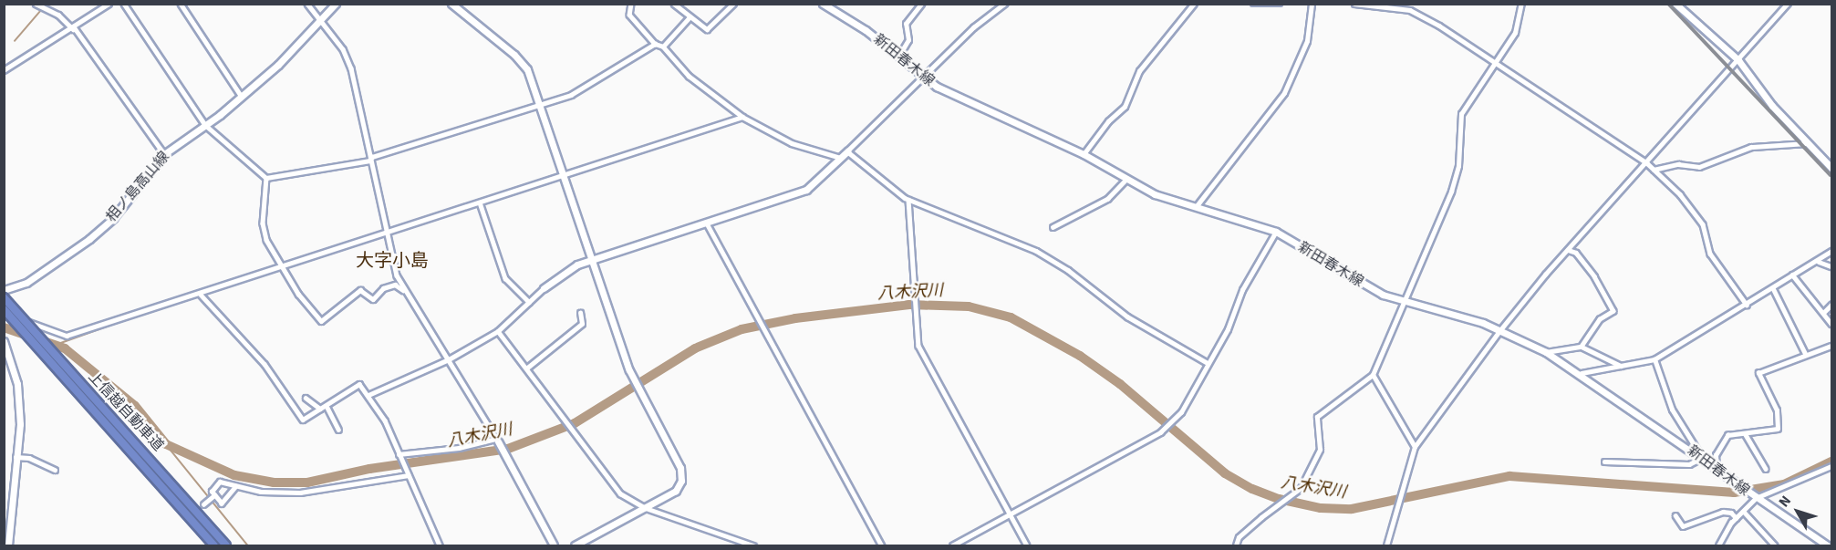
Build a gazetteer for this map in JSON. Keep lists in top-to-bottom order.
{
  "streets": {
    "highway": ["上信越自動車道"],
    "main road": ["新田春木線", "相ノ島高山線"]
  },
  "districts": ["大字小島"],
  "water": ["八木沢川"],
  "north": "top left"
}
